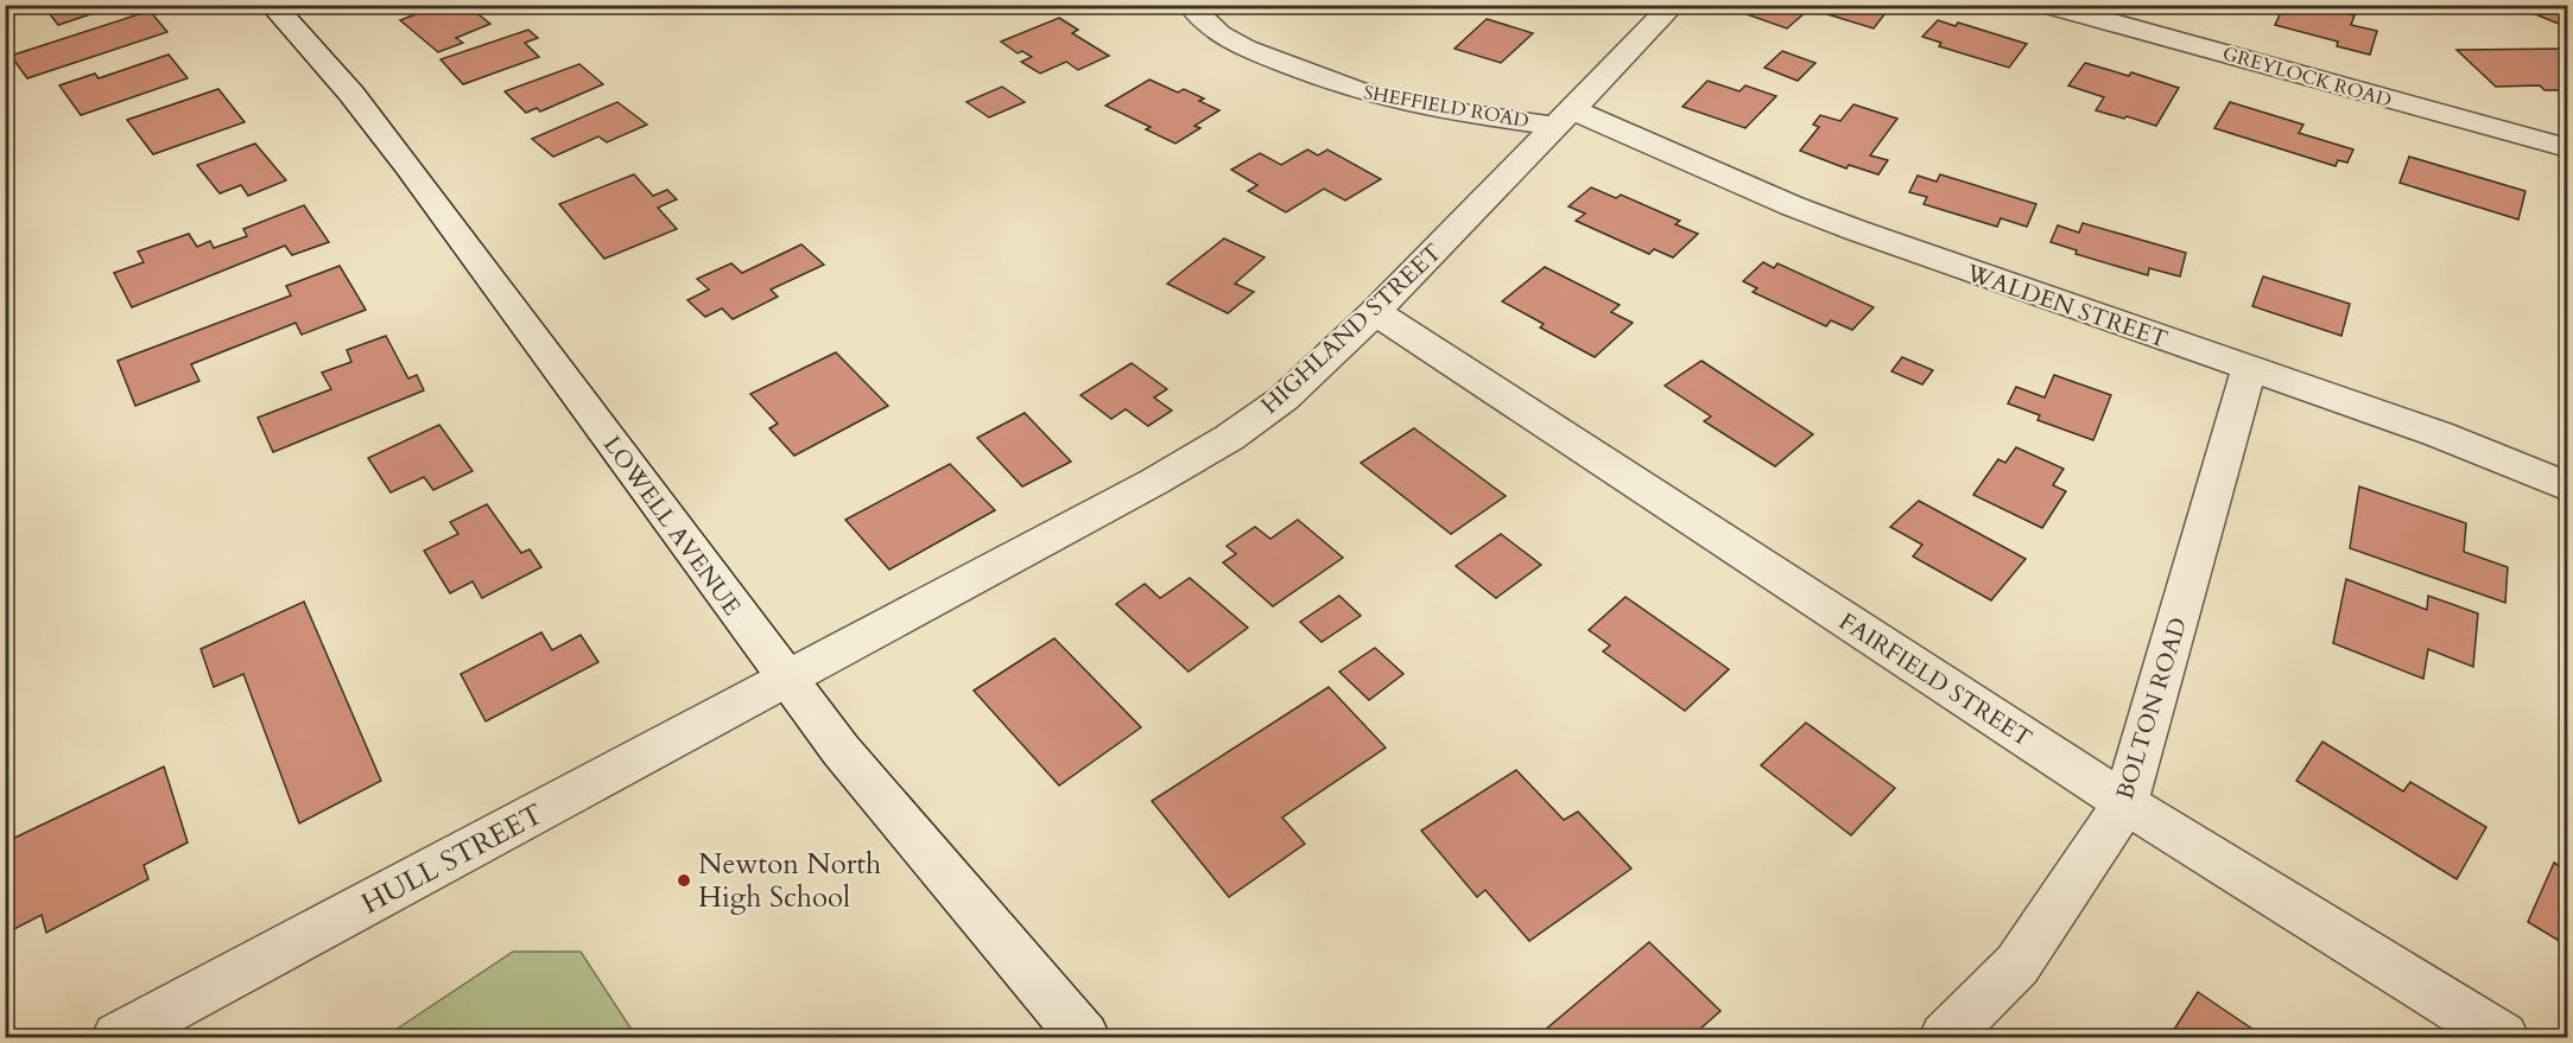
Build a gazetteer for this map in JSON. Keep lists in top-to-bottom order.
{
  "streets": {
    "street": [
      "GREYLOCK ROAD",
      "SHEFFIELD ROAD",
      "WALDEN STREET",
      "HIGHLAND STREET",
      "LOWELL AVENUE",
      "FAIRFIELD STREET",
      "BOLTON ROAD",
      "HULL STREET"
    ]
  },
  "crossings": [
    ["SHEFFIELD ROAD", "WALDEN STREET"],
    ["SHEFFIELD ROAD", "HIGHLAND STREET"],
    ["WALDEN STREET", "HIGHLAND STREET"],
    ["WALDEN STREET", "BOLTON ROAD"],
    ["HIGHLAND STREET", "LOWELL AVENUE"],
    ["HIGHLAND STREET", "FAIRFIELD STREET"],
    ["HIGHLAND STREET", "HULL STREET"],
    ["LOWELL AVENUE", "HULL STREET"],
    ["FAIRFIELD STREET", "BOLTON ROAD"]
  ],
  "places": ["Newton North High School"]
}
